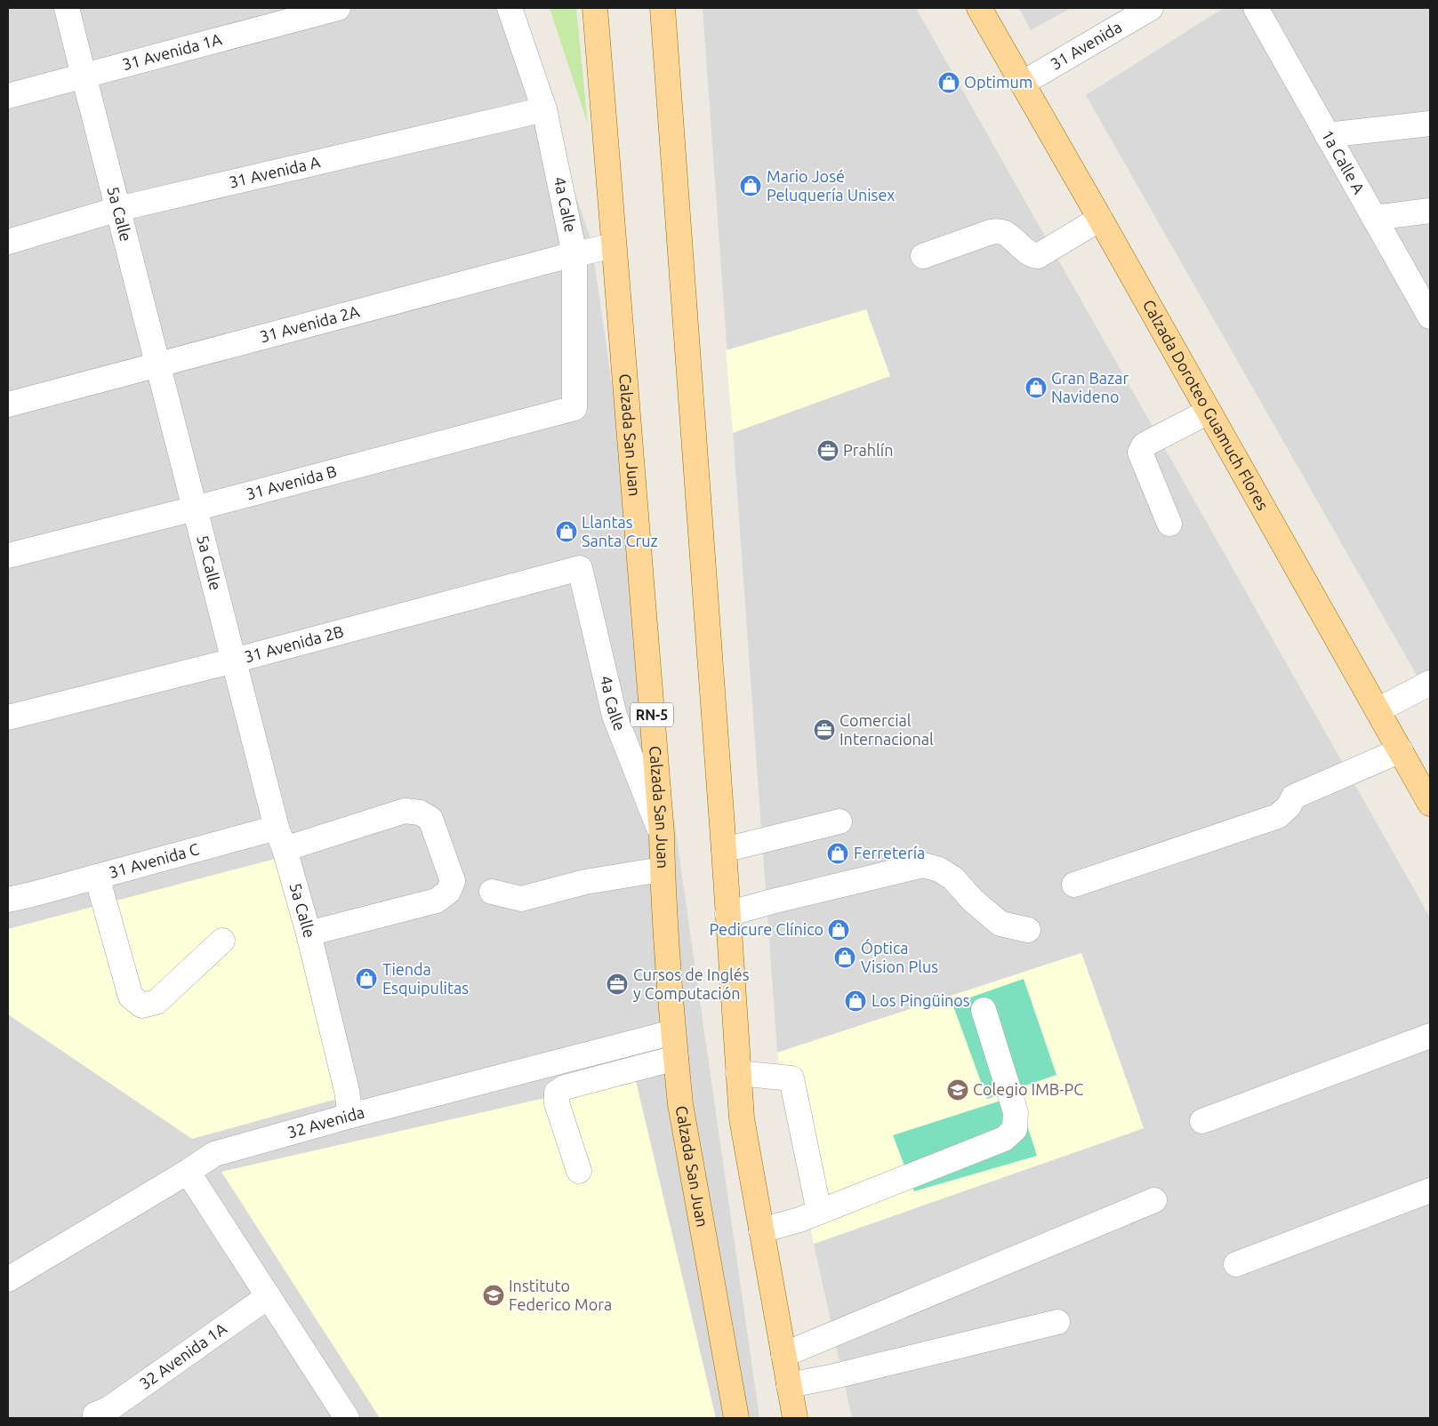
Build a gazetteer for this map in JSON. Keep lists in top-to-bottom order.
{
  "streets": {
    "main road": ["Calzada Doroteo Guamuch Flores", "Calzada San Juan", "RN-5"],
    "street": [
      "31 Avenida",
      "31 Avenida 1A",
      "1a Calle A",
      "31 Avenida A",
      "4a Calle",
      "5a Calle",
      "31 Avenida 2A",
      "31 Avenida B",
      "31 Avenida 2B",
      "31 Avenida C",
      "32 Avenida",
      "32 Avenida 1A"
    ]
  },
  "crossings": [
    ["31 Avenida", "Calzada Doroteo Guamuch Flores"],
    ["31 Avenida 1A", "5a Calle"],
    ["31 Avenida A", "4a Calle"],
    ["31 Avenida A", "5a Calle"],
    ["4a Calle", "31 Avenida 2A"],
    ["4a Calle", "Calzada San Juan"],
    ["4a Calle", "31 Avenida B"],
    ["4a Calle", "31 Avenida 2B"],
    ["5a Calle", "31 Avenida 2A"],
    ["5a Calle", "31 Avenida B"],
    ["5a Calle", "31 Avenida 2B"],
    ["5a Calle", "31 Avenida C"],
    ["5a Calle", "32 Avenida"],
    ["31 Avenida 2A", "Calzada San Juan"],
    ["Calzada San Juan", "32 Avenida"]
  ],
  "places": {
    "shop": [
      "Optimum",
      "Mario José Peluquería Unisex",
      "Gran Bazar Navideno",
      "Llantas Santa Cruz",
      "Ferretería",
      "Pedicure Clínico",
      "Óptica Vision Plus",
      "Tienda Esquipulitas",
      "Los Pingüinos"
    ],
    "office": ["Prahlín", "Comercial Internacional", "Cursos de Inglés y Computación"],
    "school or university": ["Colegio IMB-PC", "Instituto Federico Mora"]
  }
}
